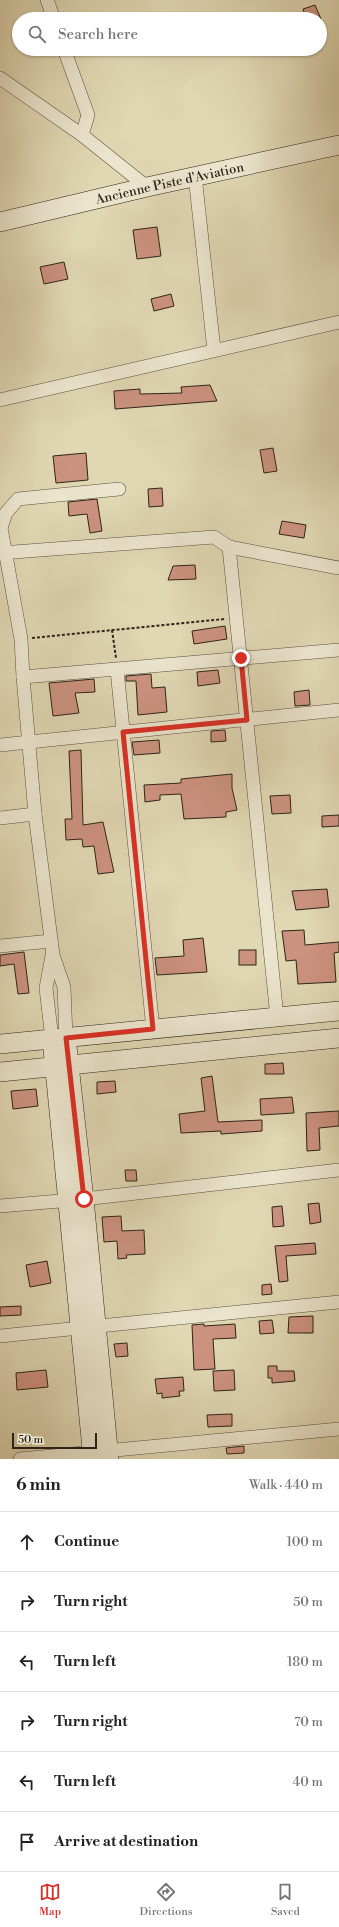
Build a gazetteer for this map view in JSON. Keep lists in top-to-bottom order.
{
  "streets": {
    "street": ["Ancienne Piste d'Aviation"]
  },
  "scale_bar": "50 m",
  "page": {
    "search": "Search here",
    "scale": "50 m",
    "heading": ["6 min", "Walk · 440 m"],
    "list": [
      ["Continue", "100 m"],
      ["Turn right", "50 m"],
      ["Turn left", "180 m"],
      ["Turn right", "70 m"],
      ["Turn left", "40 m"],
      "Arrive at destination"
    ],
    "nav": ["Map", "Directions", "Saved"]
  }
}
